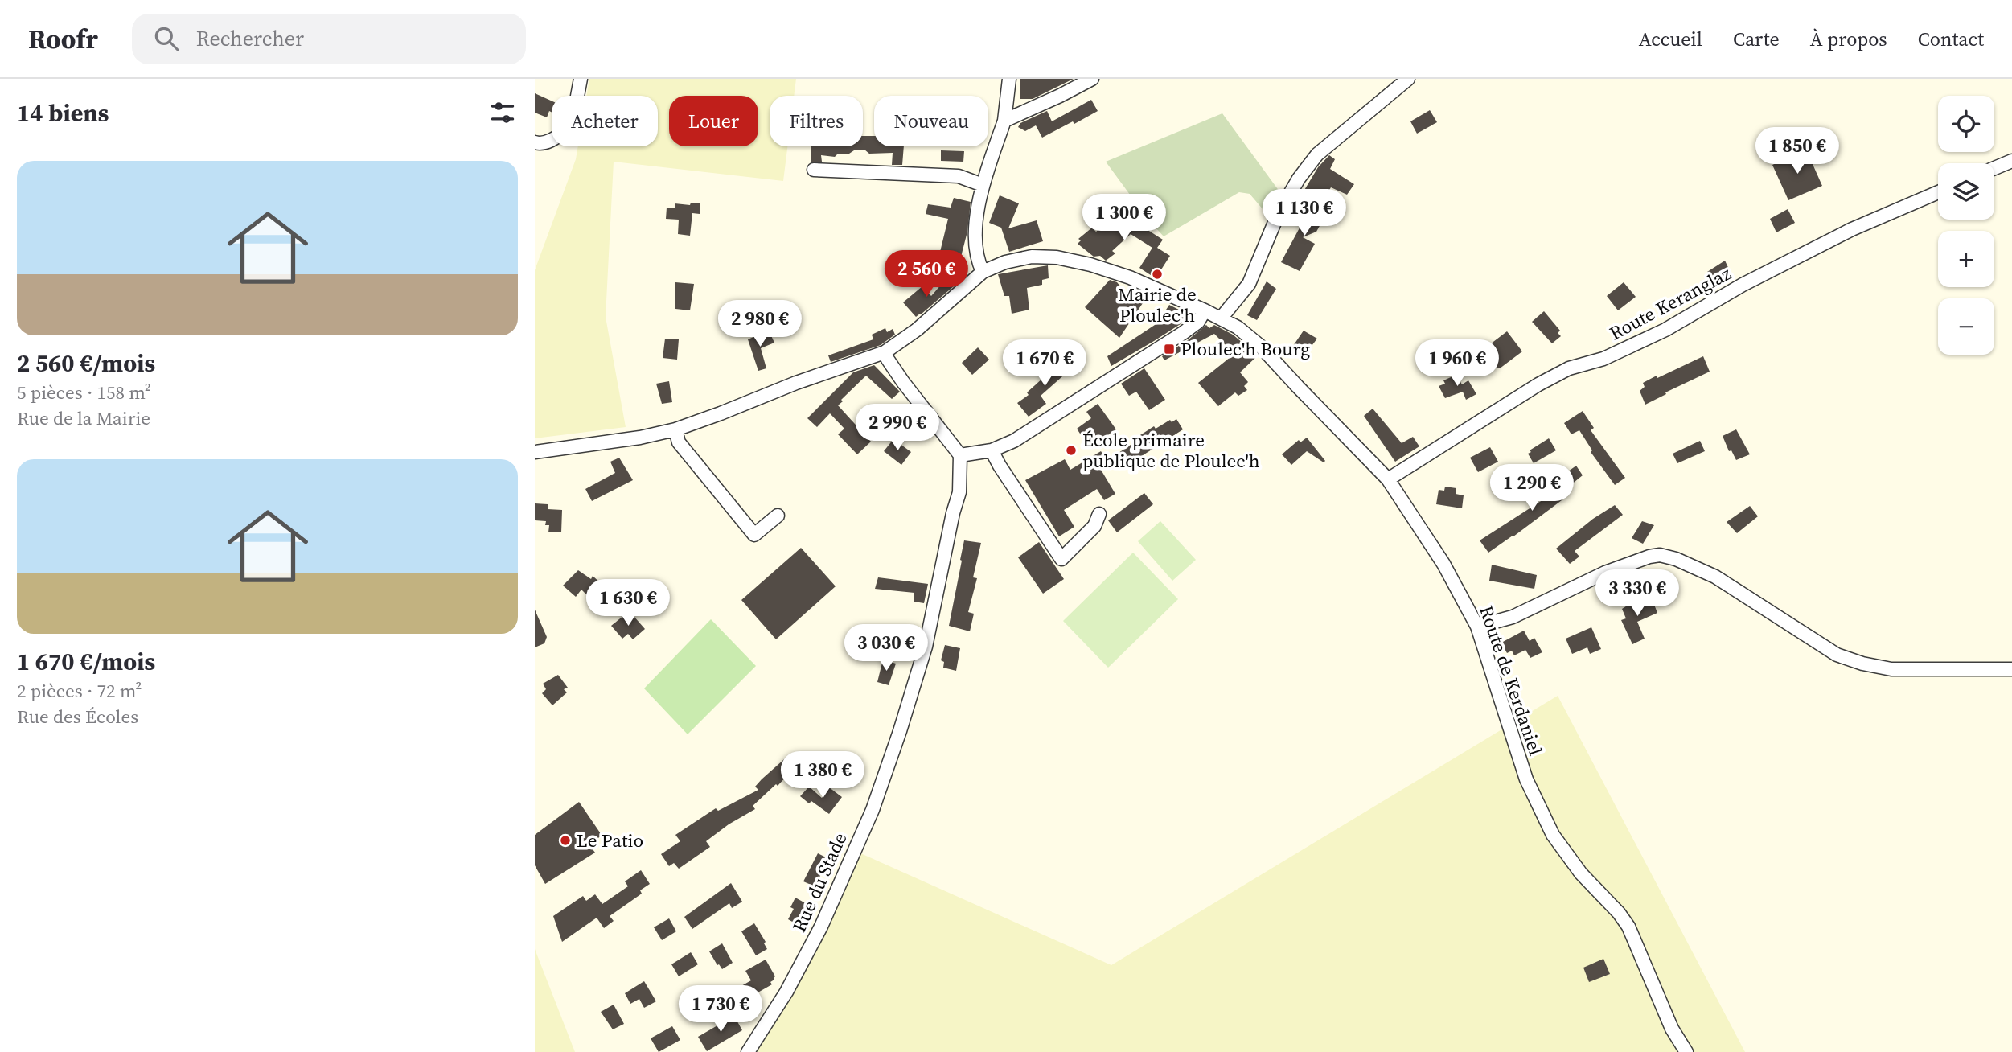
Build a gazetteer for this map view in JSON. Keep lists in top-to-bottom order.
{
  "streets": {
    "street": ["Route Keranglaz", "Route de Kerdaniel", "Rue du Stade"]
  },
  "crossings": [
    ["Route Keranglaz", "Route de Kerdaniel"]
  ],
  "places": {
    "other": ["Mairie de Ploulec'h", "École primaire publique de Ploulec'h", "Le Patio"],
    "transit": ["Ploulec'h Bourg"]
  },
  "page": {
    "header": "Roofr",
    "search": "Rechercher",
    "nav": [
      "Accueil",
      "Carte",
      "À propos",
      "Contact"
    ],
    "heading": "14 biens",
    "map_buttons": ["+", "−"],
    "chip": [
      "Acheter",
      "Louer",
      "Filtres",
      "Nouveau"
    ],
    "price": [
      "1 850 €",
      "1 130 €",
      "1 300 €",
      "2 560 €",
      "2 980 €",
      "1 670 €",
      "1 960 €",
      "2 990 €",
      "1 290 €",
      "3 330 €",
      "1 630 €",
      "3 030 €",
      "1 380 €",
      "1 730 €"
    ],
    "list": [
      {
        "name": "2 560 €/mois",
        "note": "5 pièces · 158 m² · Rue de la Mairie"
      },
      {
        "name": "1 670 €/mois",
        "note": "2 pièces · 72 m² · Rue des Écoles"
      }
    ]
  }
}
